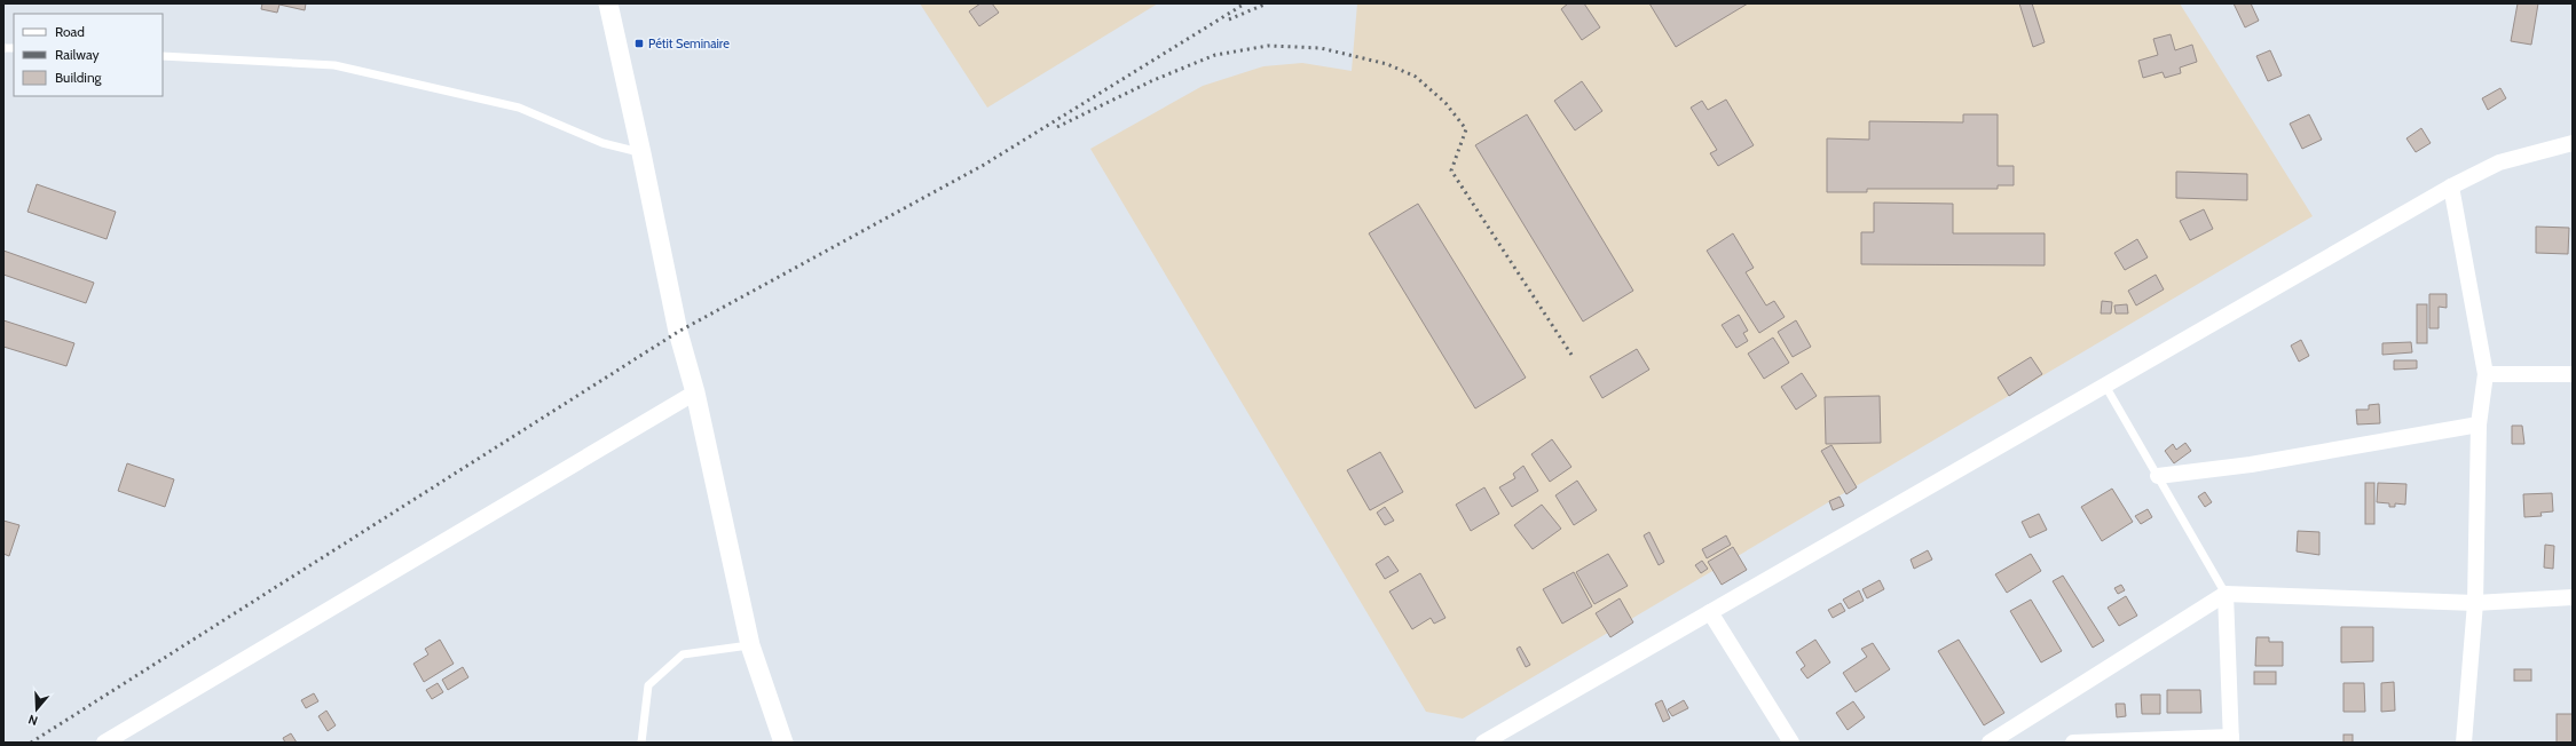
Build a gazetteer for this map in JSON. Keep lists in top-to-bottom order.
{
  "places": {
    "transit": ["Pétit Seminaire"]
  },
  "legend": ["Road", "Railway", "Building"],
  "north": "bottom"
}
